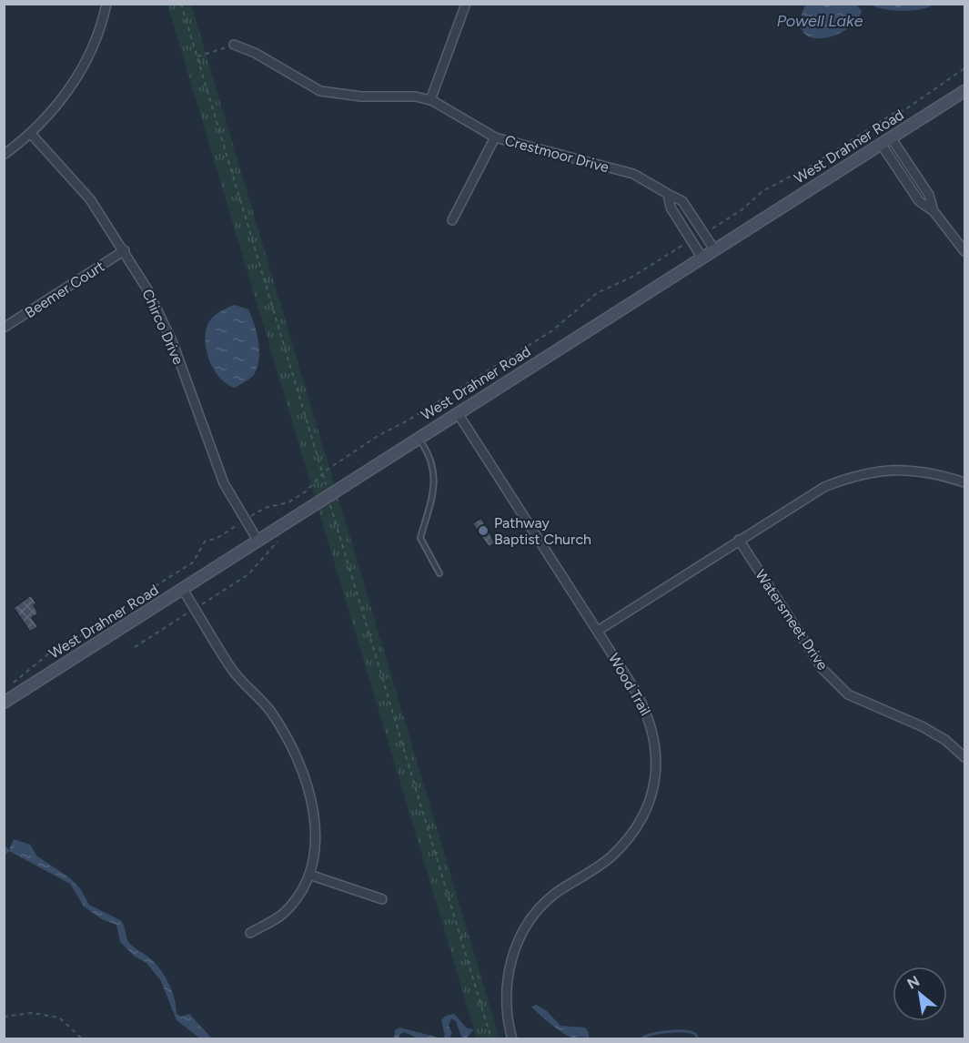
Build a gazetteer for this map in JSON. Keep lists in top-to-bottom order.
{
  "streets": {
    "street": [
      "West Drahner Road",
      "Crestmoor Drive",
      "Beemer Court",
      "Chirco Drive",
      "Watersmeet Drive",
      "Wood Trail"
    ]
  },
  "crossings": [
    ["West Drahner Road", "Crestmoor Drive"],
    ["West Drahner Road", "Chirco Drive"],
    ["West Drahner Road", "Wood Trail"],
    ["Beemer Court", "Chirco Drive"]
  ],
  "water": ["Powell Lake"],
  "places": ["Pathway Baptist Church"],
  "north": "top left"
}
